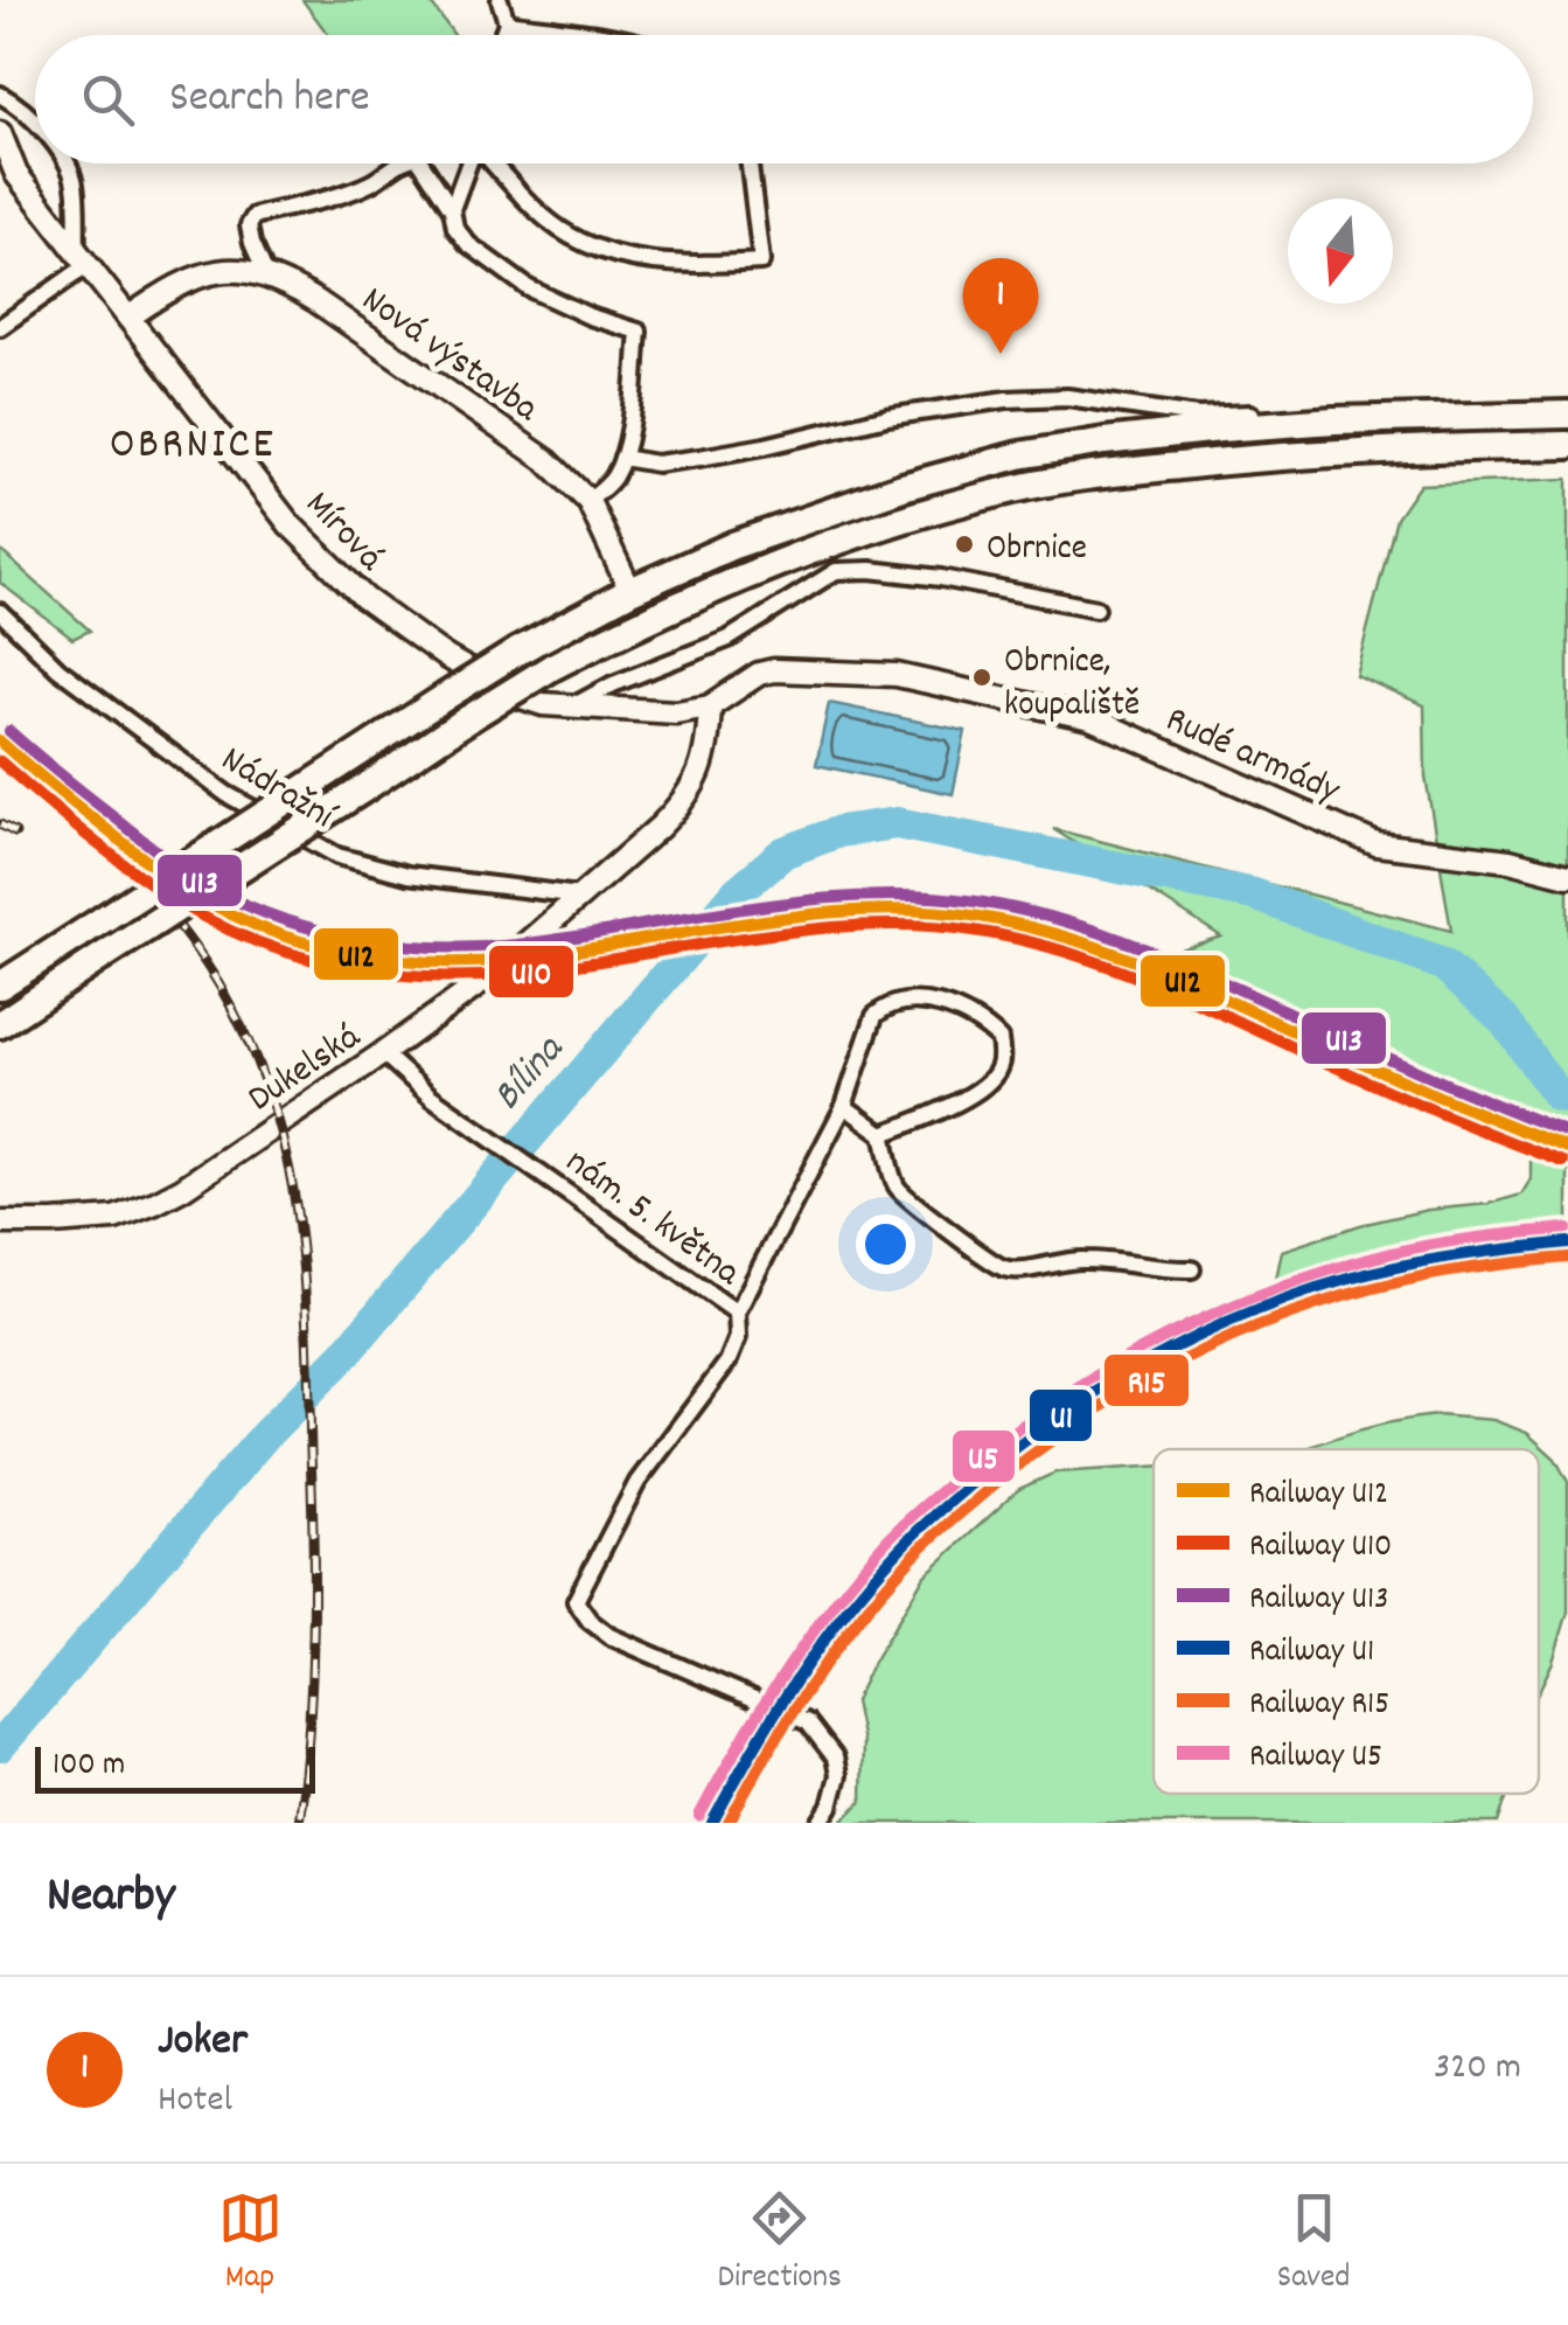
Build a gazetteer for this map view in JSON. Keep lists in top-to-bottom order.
{
  "streets": {
    "street": [
      "Nová výstavba",
      "Mírová",
      "Rudé armády",
      "Nádražní",
      "Dukelská",
      "nám. 5. května"
    ]
  },
  "crossings": [
    ["Nová výstavba", "Mírová"],
    ["Rudé armády", "Dukelská"],
    ["Nádražní", "Dukelská"],
    ["Dukelská", "nám. 5. května"]
  ],
  "districts": ["OBRNICE"],
  "water": ["Bílina"],
  "places": ["Obrnice", "Obrnice, koupaliště"],
  "lines": [
    "rail line U13",
    "rail line U12",
    "rail line U10",
    "rail line U5",
    "rail line U1",
    "rail line R15"
  ],
  "legend": [
    "Railway U12",
    "Railway U10",
    "Railway U13",
    "Railway U1",
    "Railway R15",
    "Railway U5"
  ],
  "scale_bar": "100 m",
  "north": "bottom",
  "page": {
    "search": "Search here",
    "pins": "1",
    "scale": "100 m",
    "heading": "Nearby",
    "list": [
      {
        "mark": "1",
        "name": "Joker",
        "note": "Hotel",
        "value": "320 m"
      }
    ],
    "nav": ["Map", "Directions", "Saved"]
  }
}
